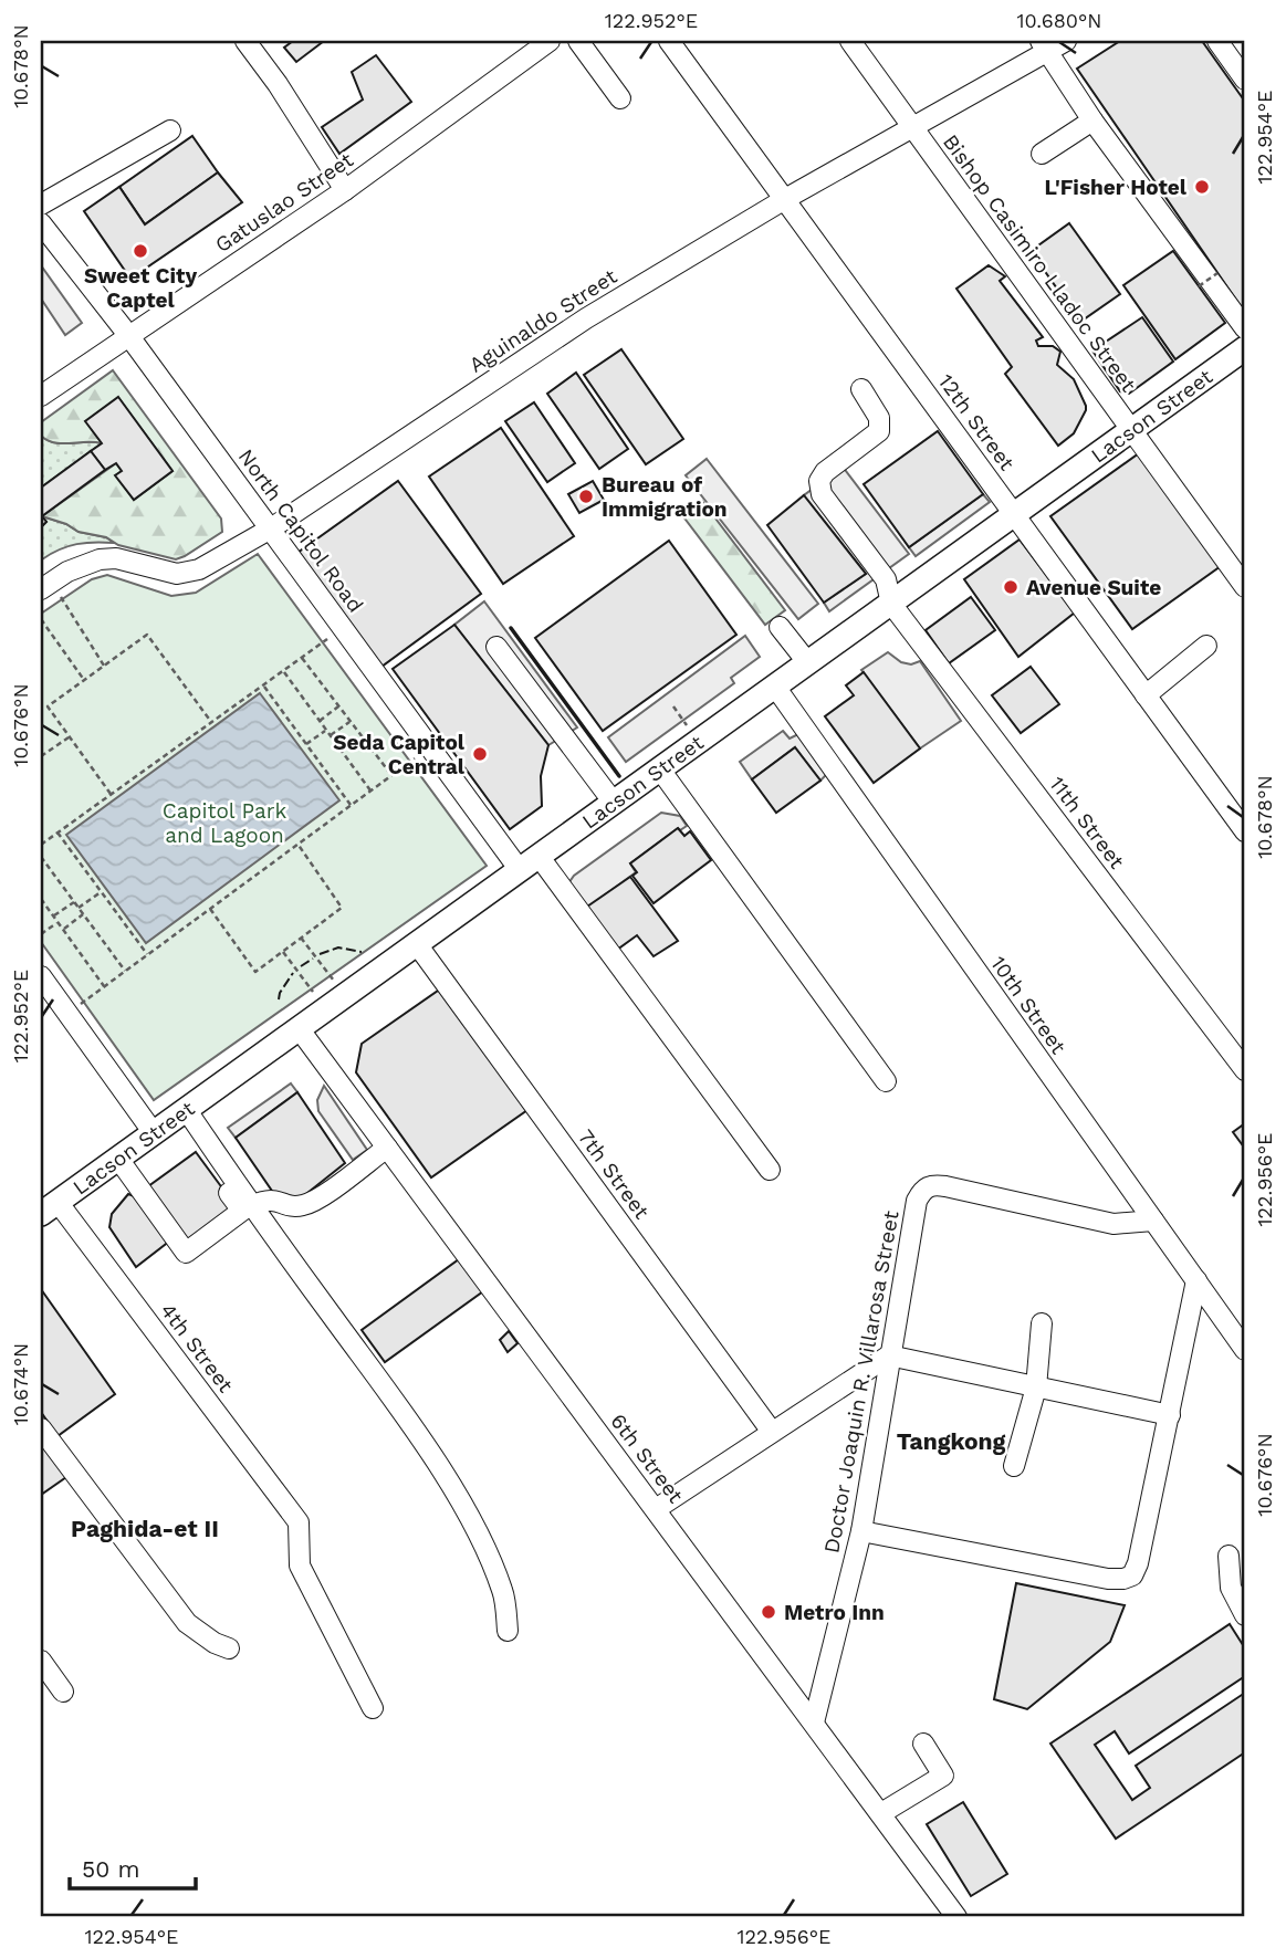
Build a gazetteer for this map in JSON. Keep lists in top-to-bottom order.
{
  "streets": {
    "main road": ["Lacson Street"],
    "street": [
      "Gatuslao Street",
      "Bishop Casimiro Lladoc Street",
      "Aguinaldo Street",
      "12th Street",
      "North Capitol Road",
      "11th Street",
      "10th Street",
      "7th Street",
      "4th Street",
      "Doctor Joaquin R. Villarosa Street",
      "6th Street"
    ]
  },
  "crossings": [
    ["Gatuslao Street", "North Capitol Road"],
    ["Bishop Casimiro Lladoc Street", "Aguinaldo Street"],
    ["Bishop Casimiro Lladoc Street", "Lacson Street"],
    ["Aguinaldo Street", "12th Street"],
    ["Aguinaldo Street", "North Capitol Road"],
    ["Lacson Street", "12th Street"],
    ["Lacson Street", "North Capitol Road"],
    ["Lacson Street", "11th Street"],
    ["Lacson Street", "10th Street"],
    ["Lacson Street", "7th Street"],
    ["Lacson Street", "4th Street"],
    ["Lacson Street", "6th Street"],
    ["10th Street", "Doctor Joaquin R. Villarosa Street"],
    ["Doctor Joaquin R. Villarosa Street", "6th Street"]
  ],
  "districts": ["Tangkong", "Paghida-et II"],
  "parks": ["Capitol Park and Lagoon"],
  "places": [
    "L'Fisher Hotel",
    "Sweet City Captel",
    "Bureau of Immigration",
    "Avenue Suite",
    "Seda Capitol Central",
    "Metro Inn"
  ],
  "scale_bar": "50 m",
  "coordinates": [
    "122.952°E",
    "10.680°N",
    "10.678°N",
    "122.954°E",
    "10.676°N",
    "122.956°E",
    "10.674°N"
  ]
}
